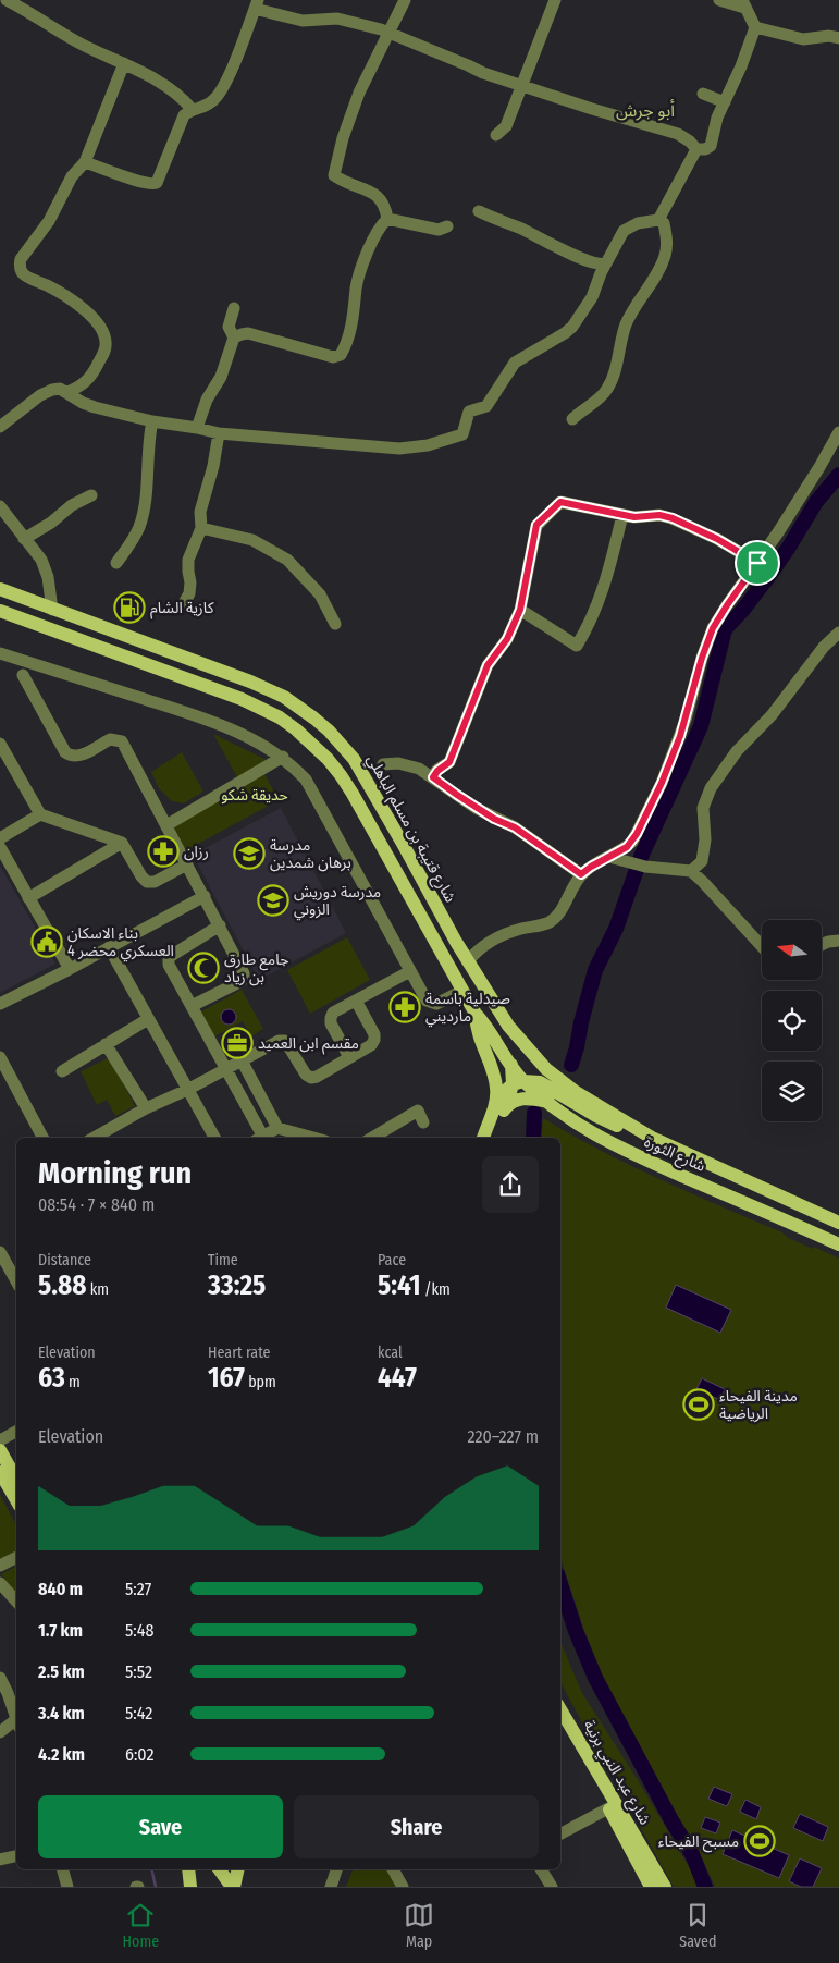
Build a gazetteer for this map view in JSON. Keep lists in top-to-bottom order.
{
  "streets": {
    "main road": ["شارع قتيبة بن مسلم الباهلي", "شارع الثورة", "شارع عبد النبي برنية"]
  },
  "crossings": [
    ["شارع قتيبة بن مسلم الباهلي", "شارع الثورة"]
  ],
  "districts": ["أبو جرش"],
  "parks": ["حديقة شكو"],
  "places": {
    "fuel station": ["كازية الشام"],
    "pharmacy": ["رزان", "صيدلية باسمة مارديني"],
    "school or university": ["مدرسة برهان شمدين", "مدرسة دوريش الزوني"],
    "public building": ["بناء الاسكان العسكري محضر 4"],
    "mosque": ["جامع طارق بن زياد"],
    "office": ["مقسم ابن العميد"],
    "sports": ["مدينة الفيحاء الرياضية", "مسبح الفيحاء"]
  },
  "north": "left",
  "page": {
    "heading": ["Morning run", "08:54 · 7 × 840 m"],
    "stats": [
      ["Distance", "5.88 km"],
      ["Time", "33:25"],
      ["Pace", "5:41 /km"],
      ["Elevation", "63 m"],
      ["Heart rate", "167 bpm"],
      ["kcal", "447"]
    ],
    "chart": ["Elevation", "220–227 m"],
    "list": [
      {
        "name": "840 m",
        "note": "5:27"
      },
      {
        "name": "1.7 km",
        "note": "5:48"
      },
      {
        "name": "2.5 km",
        "note": "5:52"
      },
      {
        "name": "3.4 km",
        "note": "5:42"
      },
      {
        "name": "4.2 km",
        "note": "6:02"
      }
    ],
    "buttons": ["Save", "Share"],
    "tabs": ["Home", "Map", "Saved"]
  }
}
